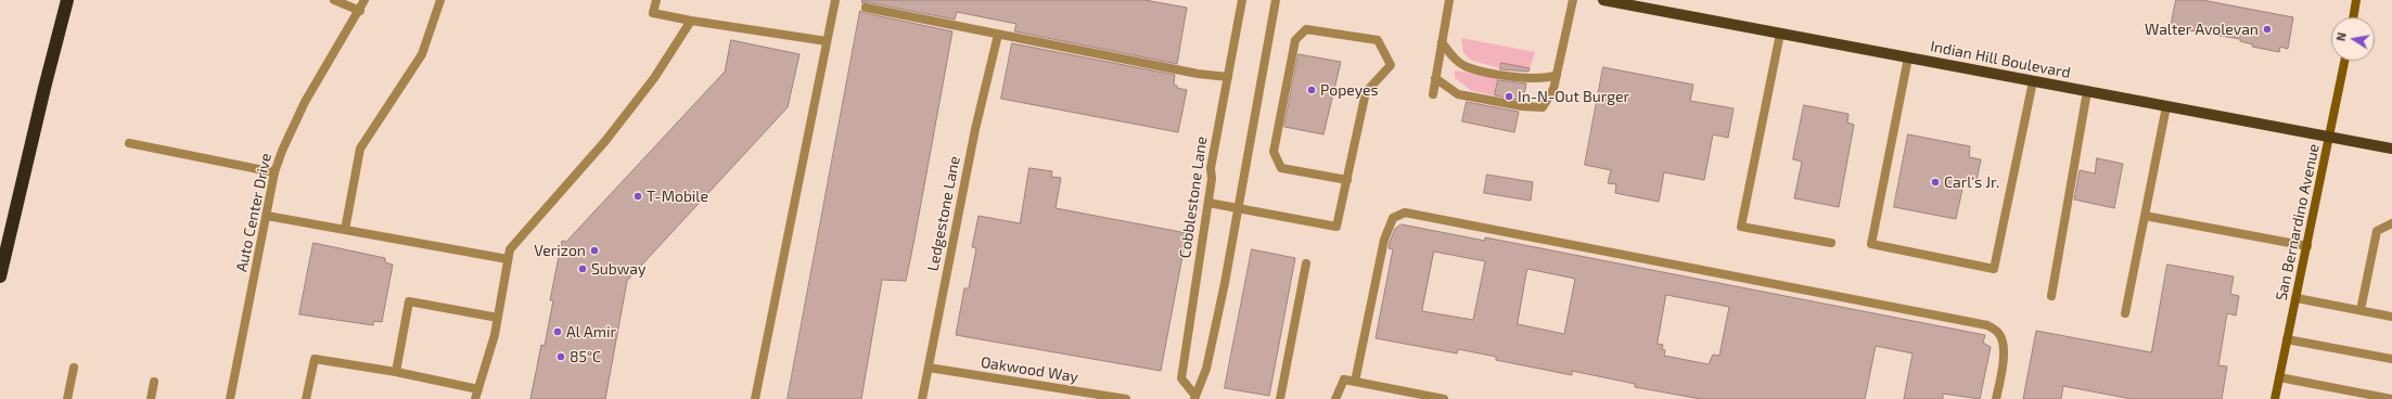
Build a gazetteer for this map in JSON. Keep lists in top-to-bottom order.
{
  "streets": {
    "main road": ["Indian Hill Boulevard", "San Bernardino Avenue"],
    "street": [
      "Cobblestone Lane",
      "Auto Center Drive",
      "Ledgestone Lane",
      "Oakwood Way"
    ]
  },
  "crossings": [
    ["Indian Hill Boulevard", "San Bernardino Avenue"],
    ["Ledgestone Lane", "Oakwood Way"]
  ],
  "places": [
    "Walter Avolevan",
    "Popeyes",
    "In-N-Out Burger",
    "Carl's Jr.",
    "T-Mobile",
    "Verizon",
    "Subway",
    "Al Amir",
    "85°C"
  ],
  "north": "left"
}
